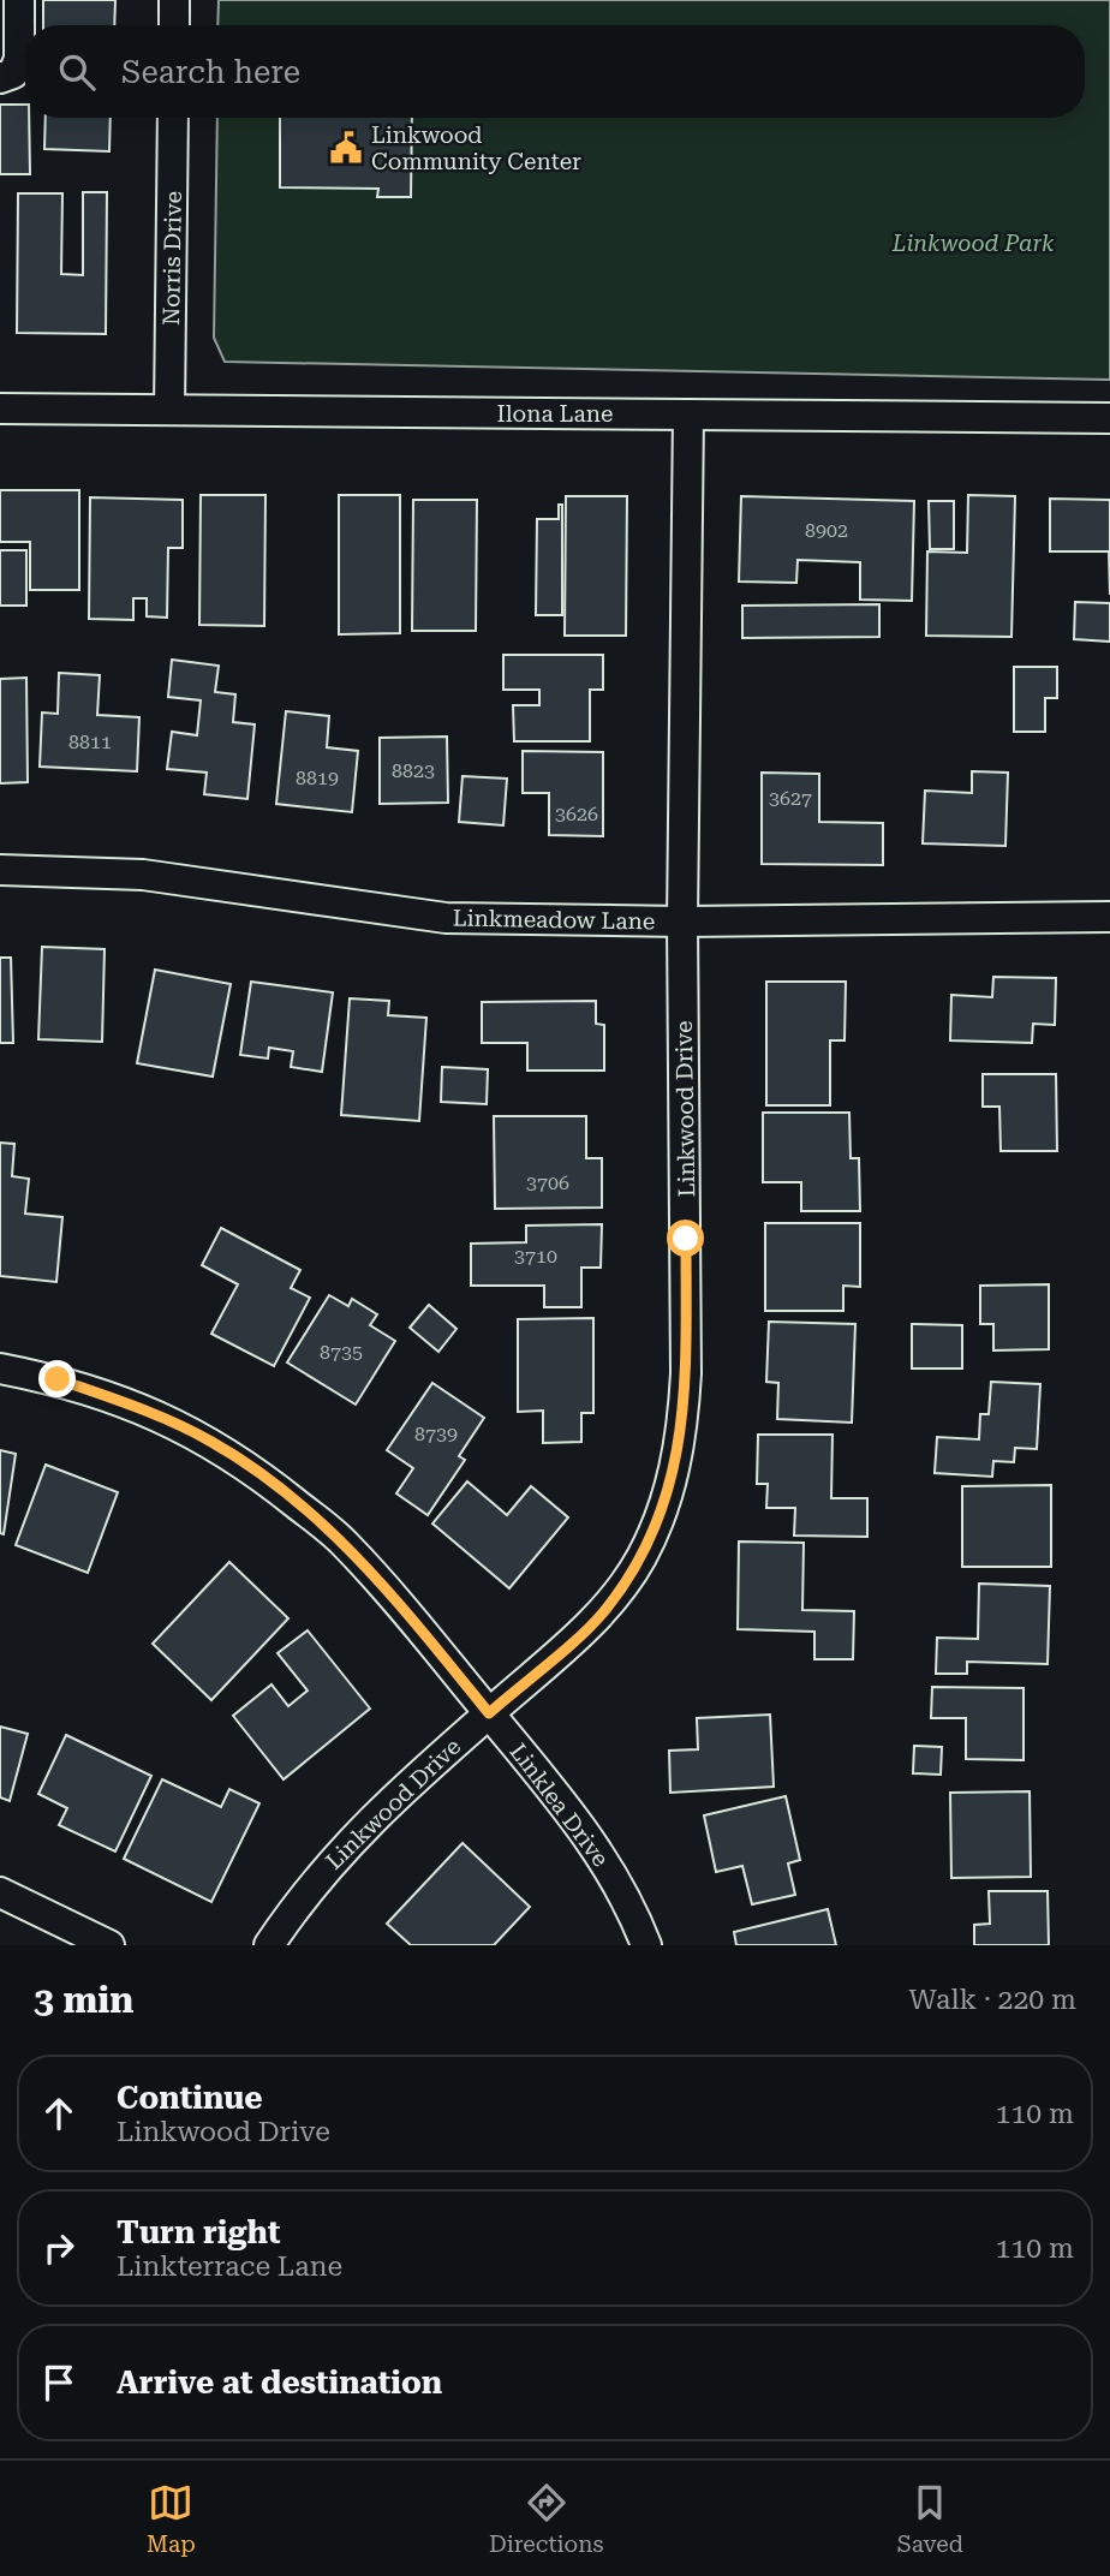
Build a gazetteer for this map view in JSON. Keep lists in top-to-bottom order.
{
  "streets": {
    "street": [
      "Norris Drive",
      "Ilona Lane",
      "Linkmeadow Lane",
      "Linkwood Drive",
      "Linklea Drive"
    ]
  },
  "crossings": [
    ["Norris Drive", "Ilona Lane"],
    ["Ilona Lane", "Linkwood Drive"],
    ["Linkmeadow Lane", "Linkwood Drive"],
    ["Linkwood Drive", "Linklea Drive"]
  ],
  "parks": ["Linkwood Park"],
  "places": {
    "public building": ["Linkwood Community Center"]
  },
  "house_numbers": [
    "8902",
    "8811",
    "8823",
    "8819",
    "3627",
    "3626",
    "3706",
    "3710",
    "8735",
    "8739"
  ],
  "page": {
    "search": "Search here",
    "heading": ["3 min", "Walk · 220 m"],
    "list": [
      ["Continue", "Linkwood Drive", "110 m"],
      ["Turn right", "Linkterrace Lane", "110 m"],
      "Arrive at destination"
    ],
    "nav": ["Map", "Directions", "Saved"]
  }
}
